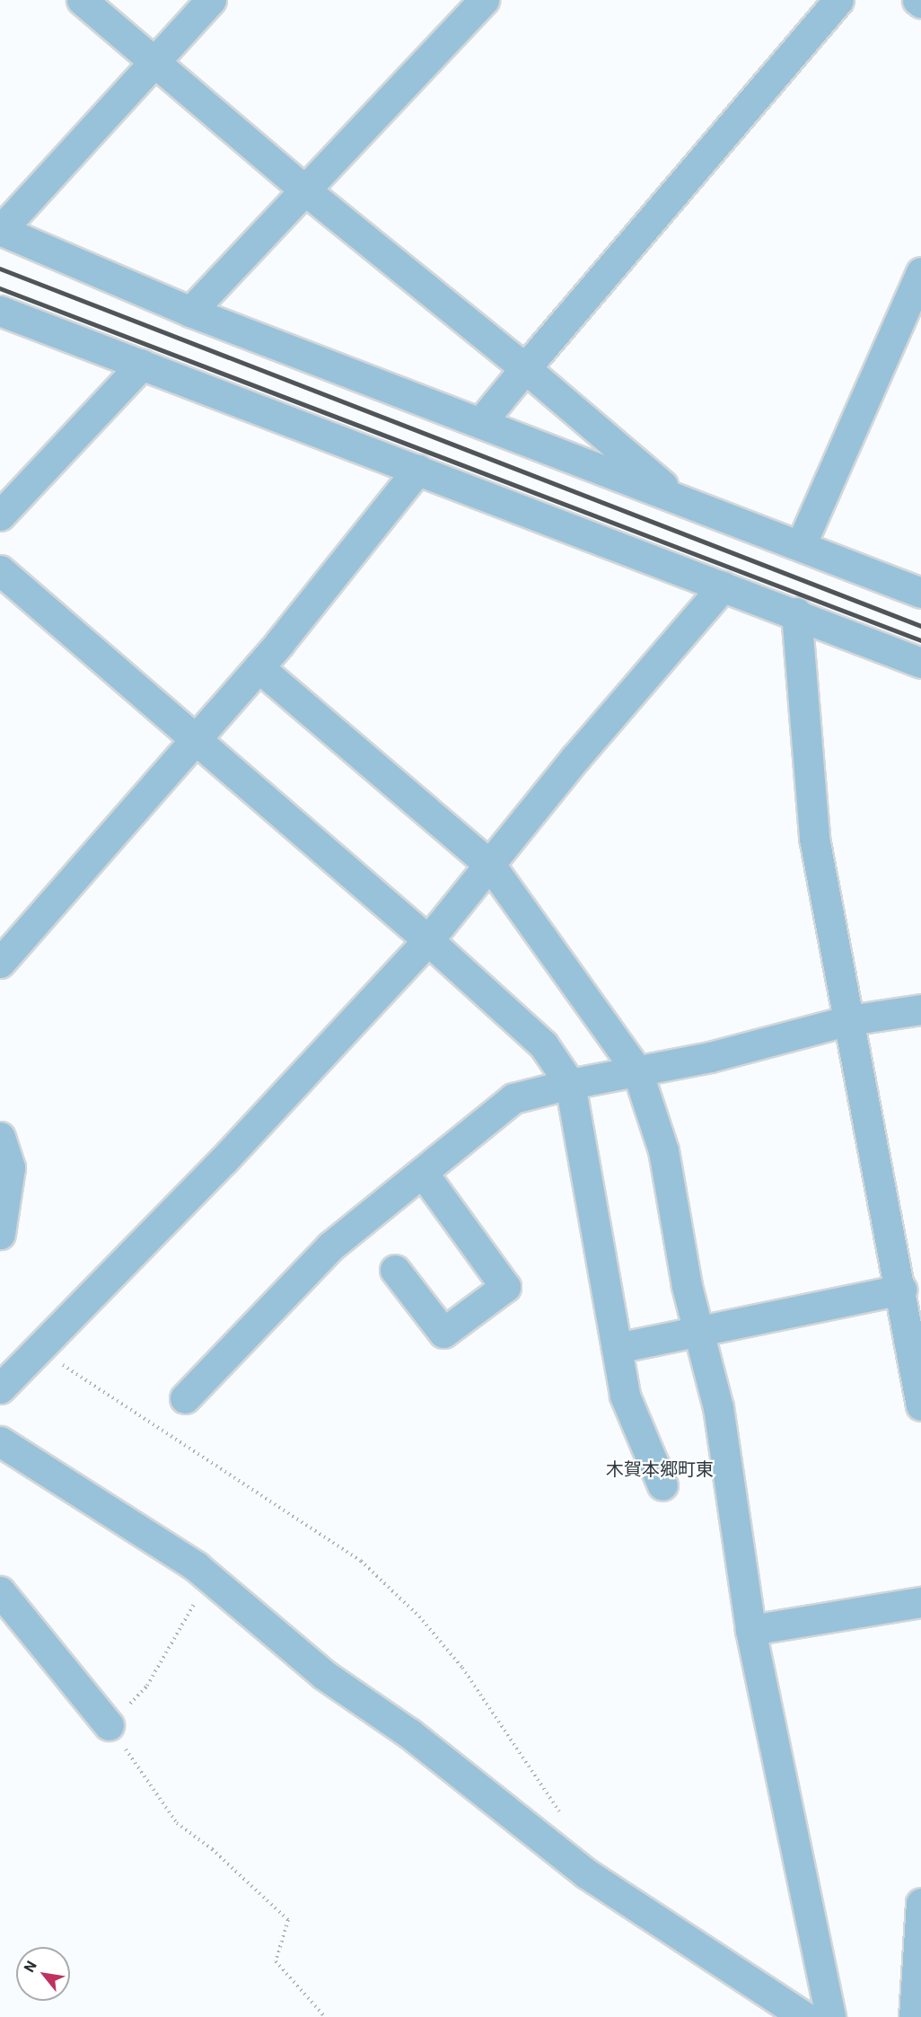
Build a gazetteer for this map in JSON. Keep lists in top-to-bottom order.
{
  "districts": ["木賀本郷町東"],
  "north": "top left"
}
